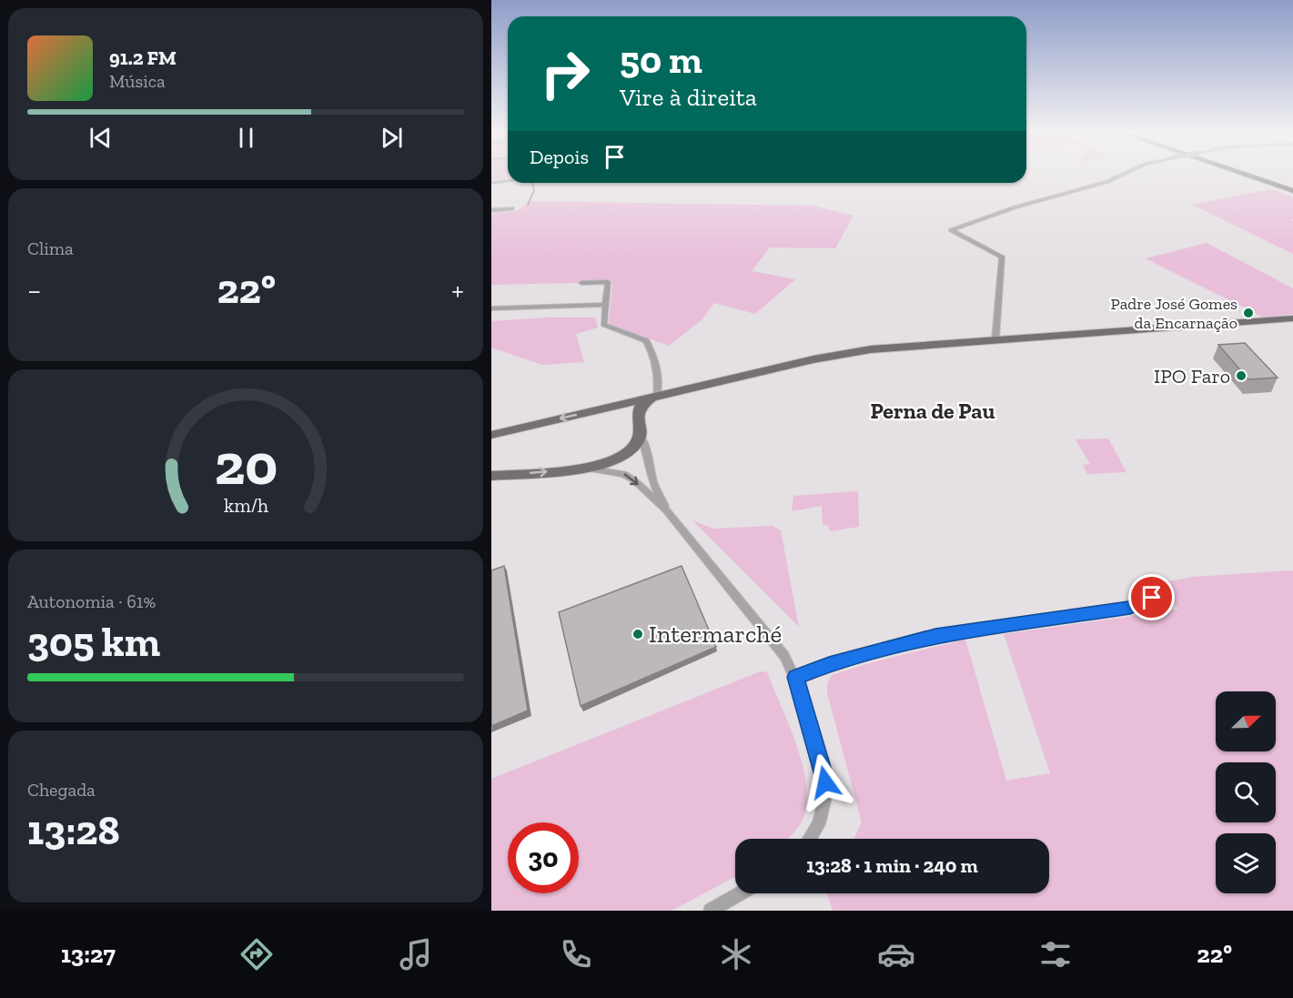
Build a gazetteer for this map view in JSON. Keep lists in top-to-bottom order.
{
  "districts": ["Perna de Pau"],
  "places": ["Padre José Gomes da Encarnação", "IPO Faro", "Intermarché"],
  "north": "top right",
  "page": {
    "turn": ["50 m", "Vire à direita"],
    "song": ["91.2 FM", "Música"],
    "then": "Depois",
    "tile": [
      "Clima",
      ["Autonomia · 61%", "305 km"],
      ["Chegada", "13:28"]
    ],
    "heat": ["−", "22°", "+"],
    "limit": "30",
    "trip": "13:28 · 1 min · 240 m",
    "tabs": ["13:27", "22°"],
    "gauge": ["20", "km/h"]
  }
}
